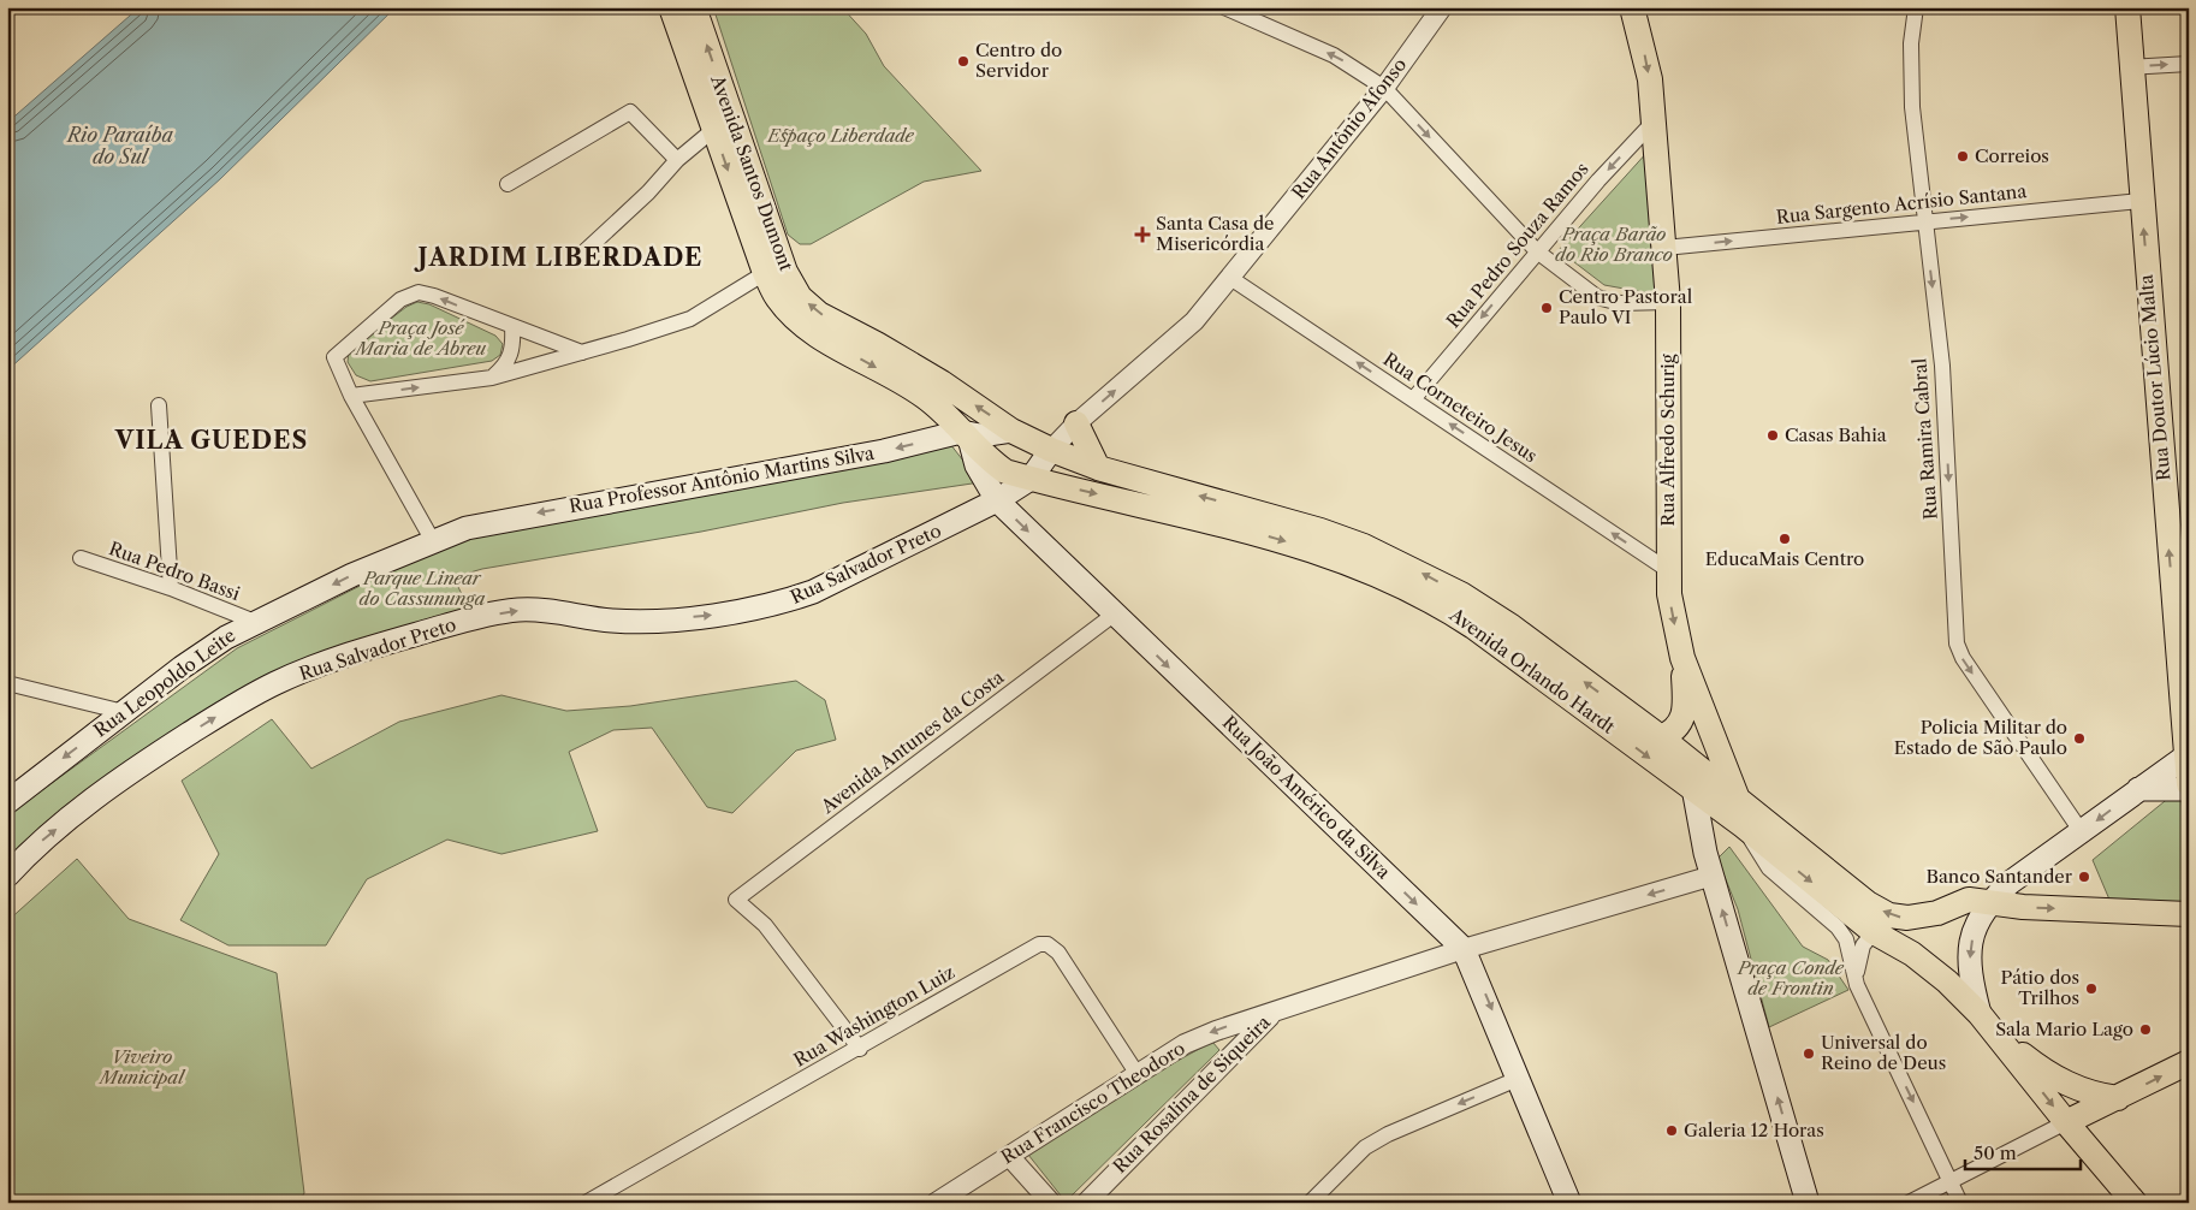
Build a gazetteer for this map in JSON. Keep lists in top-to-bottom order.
{
  "streets": {
    "main road": [
      "Avenida Santos Dumont",
      "Rua Doutor Lúcio Malta",
      "Rua Alfredo Schurig",
      "Rua Professor Antônio Martins Silva",
      "Rua Salvador Preto",
      "Avenida Orlando Hardt",
      "Rua Leopoldo Leite",
      "Rua João Américo da Silva"
    ],
    "street": [
      "Rua Antônio Afonso",
      "Rua Sargento Acrísio Santana",
      "Rua Pedro Souza Ramos",
      "Rua Corneteiro Jesus",
      "Rua Ramira Cabral",
      "Rua Pedro Bassi",
      "Avenida Antunes da Costa",
      "Rua Washington Luiz",
      "Rua Rosalina de Siqueira",
      "Rua Francisco Theodoro"
    ]
  },
  "crossings": [
    ["Rua Antônio Afonso", "Avenida Santos Dumont"],
    ["Rua Antônio Afonso", "Rua Corneteiro Jesus"],
    ["Rua Antônio Afonso", "Avenida Orlando Hardt"],
    ["Avenida Santos Dumont", "Rua Professor Antônio Martins Silva"],
    ["Avenida Santos Dumont", "Avenida Orlando Hardt"],
    ["Avenida Santos Dumont", "Rua João Américo da Silva"],
    ["Rua Sargento Acrísio Santana", "Rua Doutor Lúcio Malta"],
    ["Rua Sargento Acrísio Santana", "Rua Ramira Cabral"],
    ["Rua Sargento Acrísio Santana", "Rua Alfredo Schurig"],
    ["Rua Pedro Souza Ramos", "Rua Corneteiro Jesus"],
    ["Rua Pedro Souza Ramos", "Rua Alfredo Schurig"],
    ["Rua Corneteiro Jesus", "Rua Alfredo Schurig"],
    ["Rua Alfredo Schurig", "Avenida Orlando Hardt"],
    ["Rua Professor Antônio Martins Silva", "Avenida Orlando Hardt"],
    ["Rua Professor Antônio Martins Silva", "Rua Leopoldo Leite"],
    ["Rua Professor Antônio Martins Silva", "Rua João Américo da Silva"],
    ["Rua Salvador Preto", "Avenida Orlando Hardt"],
    ["Rua Salvador Preto", "Rua João Américo da Silva"],
    ["Rua Pedro Bassi", "Rua Leopoldo Leite"],
    ["Avenida Orlando Hardt", "Rua João Américo da Silva"],
    ["Avenida Antunes da Costa", "Rua João Américo da Silva"],
    ["Avenida Antunes da Costa", "Rua Washington Luiz"],
    ["Rua João Américo da Silva", "Rua Francisco Theodoro"],
    ["Rua Washington Luiz", "Rua Francisco Theodoro"],
    ["Rua Rosalina de Siqueira", "Rua Francisco Theodoro"]
  ],
  "one_way": [
    "Rua Antônio Afonso",
    "Rua Sargento Acrísio Santana",
    "Rua Pedro Souza Ramos",
    "Rua Doutor Lúcio Malta",
    "Rua Corneteiro Jesus",
    "Rua Ramira Cabral",
    "Rua Professor Antônio Martins Silva",
    "Rua Salvador Preto",
    "Rua Leopoldo Leite",
    "Rua João Américo da Silva",
    "Rua Francisco Theodoro"
  ],
  "districts": ["JARDIM LIBERDADE", "VILA GUEDES"],
  "water": ["Rio Paraíba do Sul"],
  "parks": [
    "Espaço Liberdade",
    "Praça Barão do Rio Branco",
    "Praça José Maria de Abreu",
    "Parque Linear do Cassununga",
    "Praça Conde de Frontin",
    "Viveiro Municipal"
  ],
  "places": {
    "other": [
      "Centro do Servidor",
      "Correios",
      "Centro Pastoral Paulo VI",
      "Casas Bahia",
      "EducaMais Centro",
      "Policia Militar do Estado de São Paulo",
      "Banco Santander",
      "Pátio dos Trilhos",
      "Sala Mario Lago",
      "Universal do Reino de Deus",
      "Galeria 12 Horas"
    ],
    "health": ["Santa Casa de Misericórdia"]
  },
  "scale_bar": "50 m"
}
